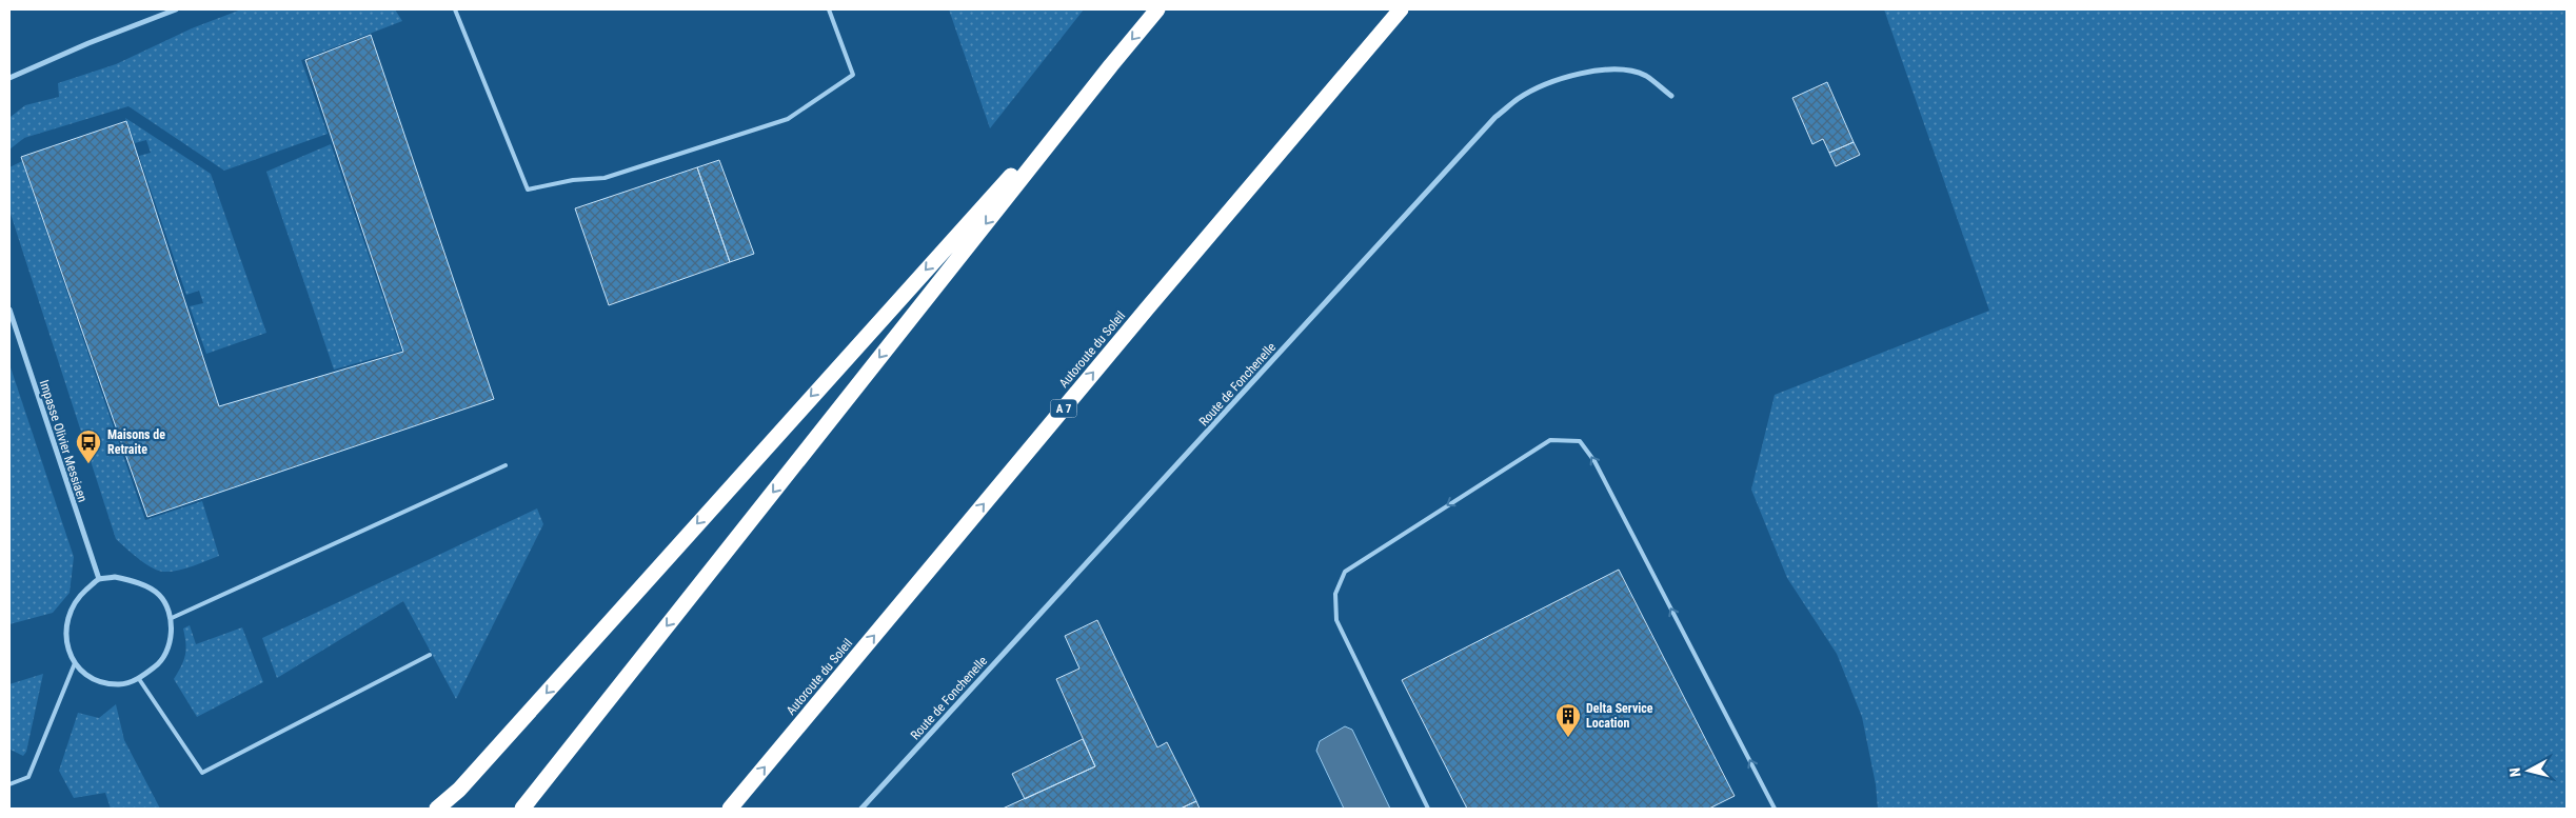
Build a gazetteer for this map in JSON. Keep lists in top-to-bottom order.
{
  "streets": {
    "highway": ["Autoroute du Soleil", "A 7"],
    "street": ["Route de Fonchenelle", "Impasse Olivier Messiaen"]
  },
  "one_way": ["Autoroute du Soleil"],
  "places": {
    "bus stop": ["Maisons de Retraite"],
    "building": ["Delta Service Location"]
  },
  "north": "left"
}
